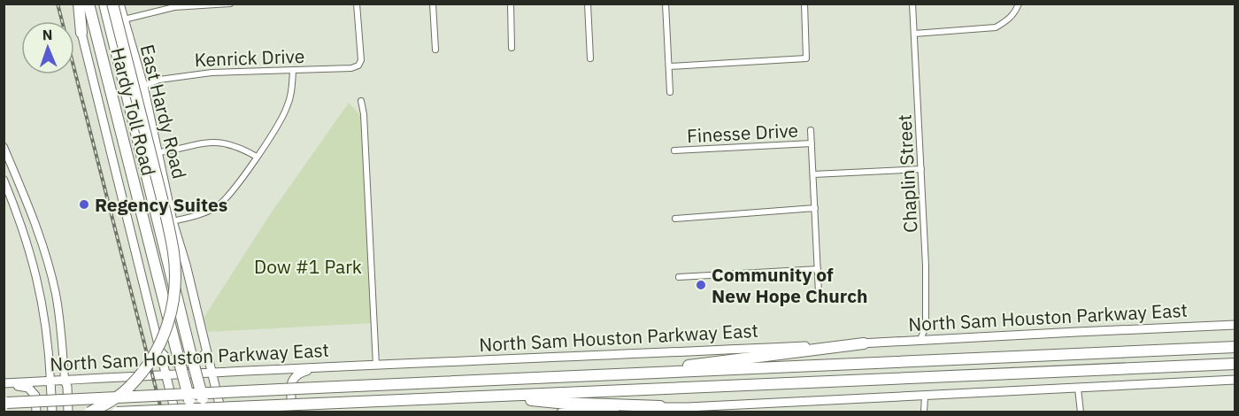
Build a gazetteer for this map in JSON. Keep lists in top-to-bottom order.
{
  "streets": {
    "highway": ["Hardy Toll Road", "North Sam Houston Parkway East"],
    "main road": ["East Hardy Road"],
    "street": ["Kenrick Drive", "Finesse Drive", "Chaplin Street"]
  },
  "crossings": [
    ["Kenrick Drive", "East Hardy Road"],
    ["East Hardy Road", "North Sam Houston Parkway East"],
    ["Chaplin Street", "North Sam Houston Parkway East"]
  ],
  "parks": ["Dow #1 Park"],
  "places": ["Regency Suites", "Community of New Hope Church"],
  "north": "top"
}
